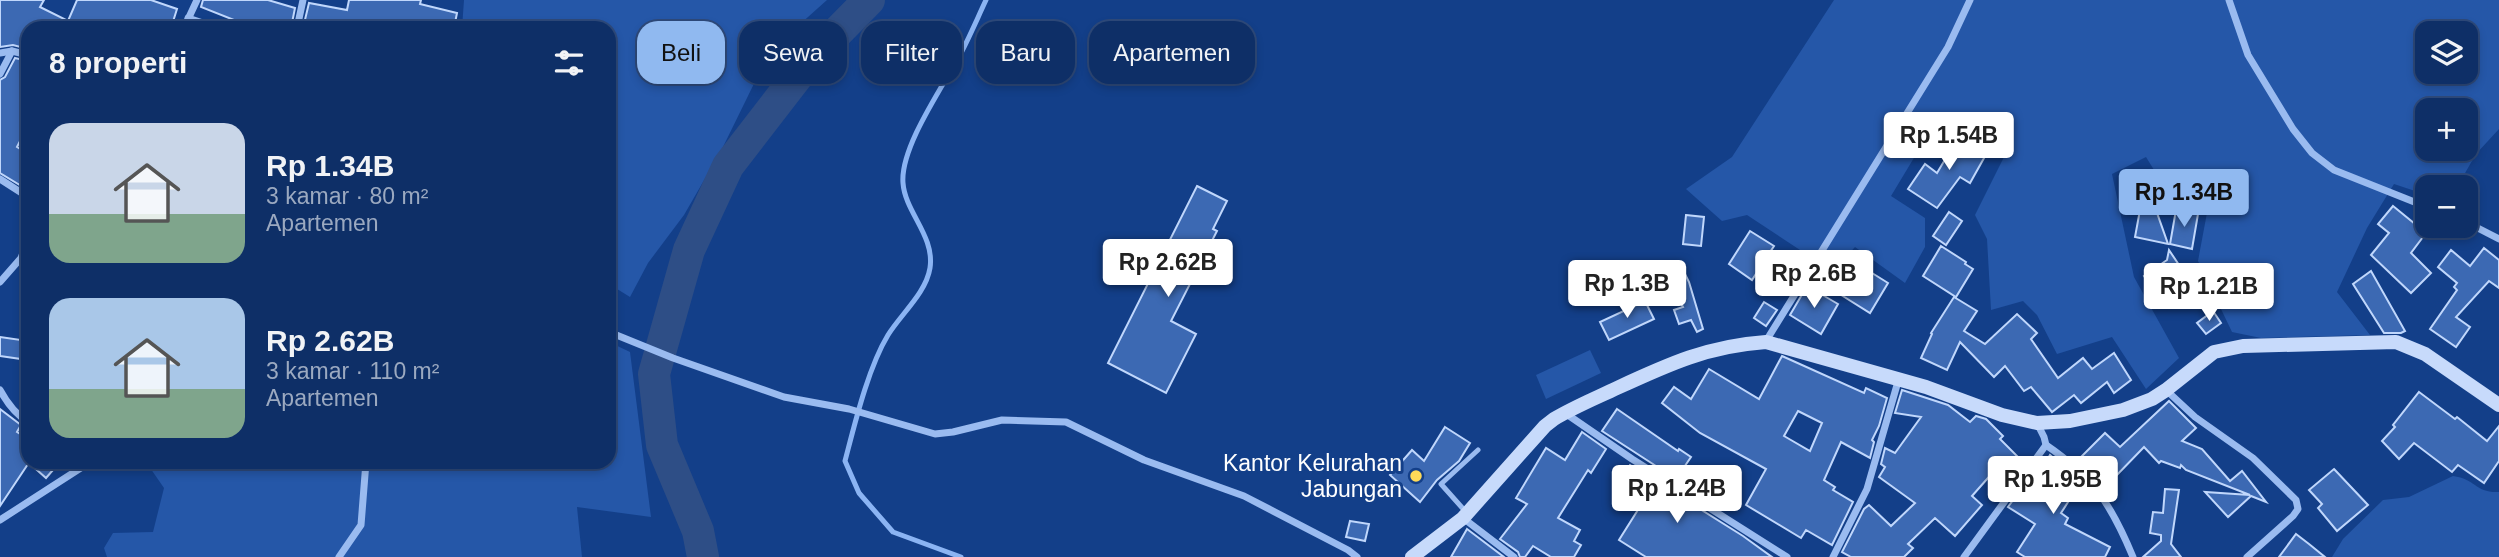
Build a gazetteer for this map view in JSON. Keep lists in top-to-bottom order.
{
  "places": ["Kantor Kelurahan Jabungan"],
  "page": {
    "map_buttons": ["+", "−"],
    "chip": [
      "Beli",
      "Sewa",
      "Filter",
      "Baru",
      "Apartemen"
    ],
    "heading": "8 properti",
    "list": [
      {
        "name": "Rp 1.34B",
        "note": "3 kamar · 80 m² · Apartemen"
      },
      {
        "name": "Rp 2.62B",
        "note": "3 kamar · 110 m² · Apartemen"
      }
    ],
    "price": [
      "Rp 1.54B",
      "Rp 1.34B",
      "Rp 2.62B",
      "Rp 2.6B",
      "Rp 1.3B",
      "Rp 1.21B",
      "Rp 1.95B",
      "Rp 1.24B"
    ]
  }
}
